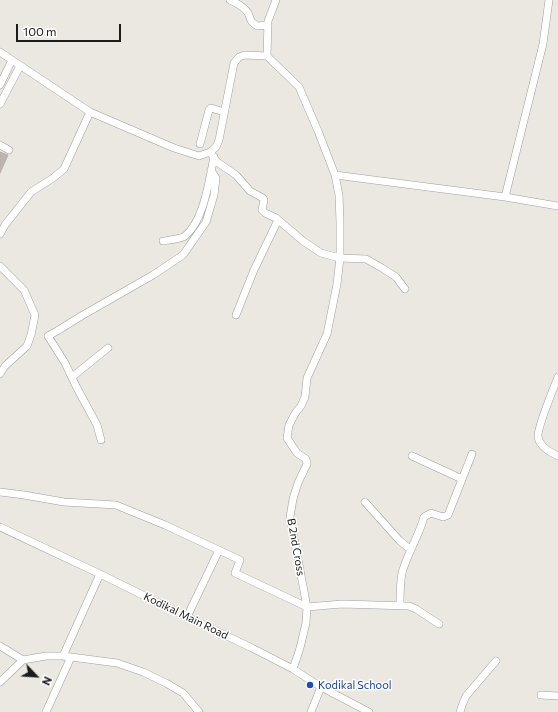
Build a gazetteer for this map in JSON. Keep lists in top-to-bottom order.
{
  "streets": {
    "street": ["B 2nd Cross", "Kodikal Main Road"]
  },
  "crossings": [
    ["B 2nd Cross", "Kodikal Main Road"]
  ],
  "places": ["Kodikal School"],
  "scale_bar": "100 m",
  "north": "bottom right"
}
